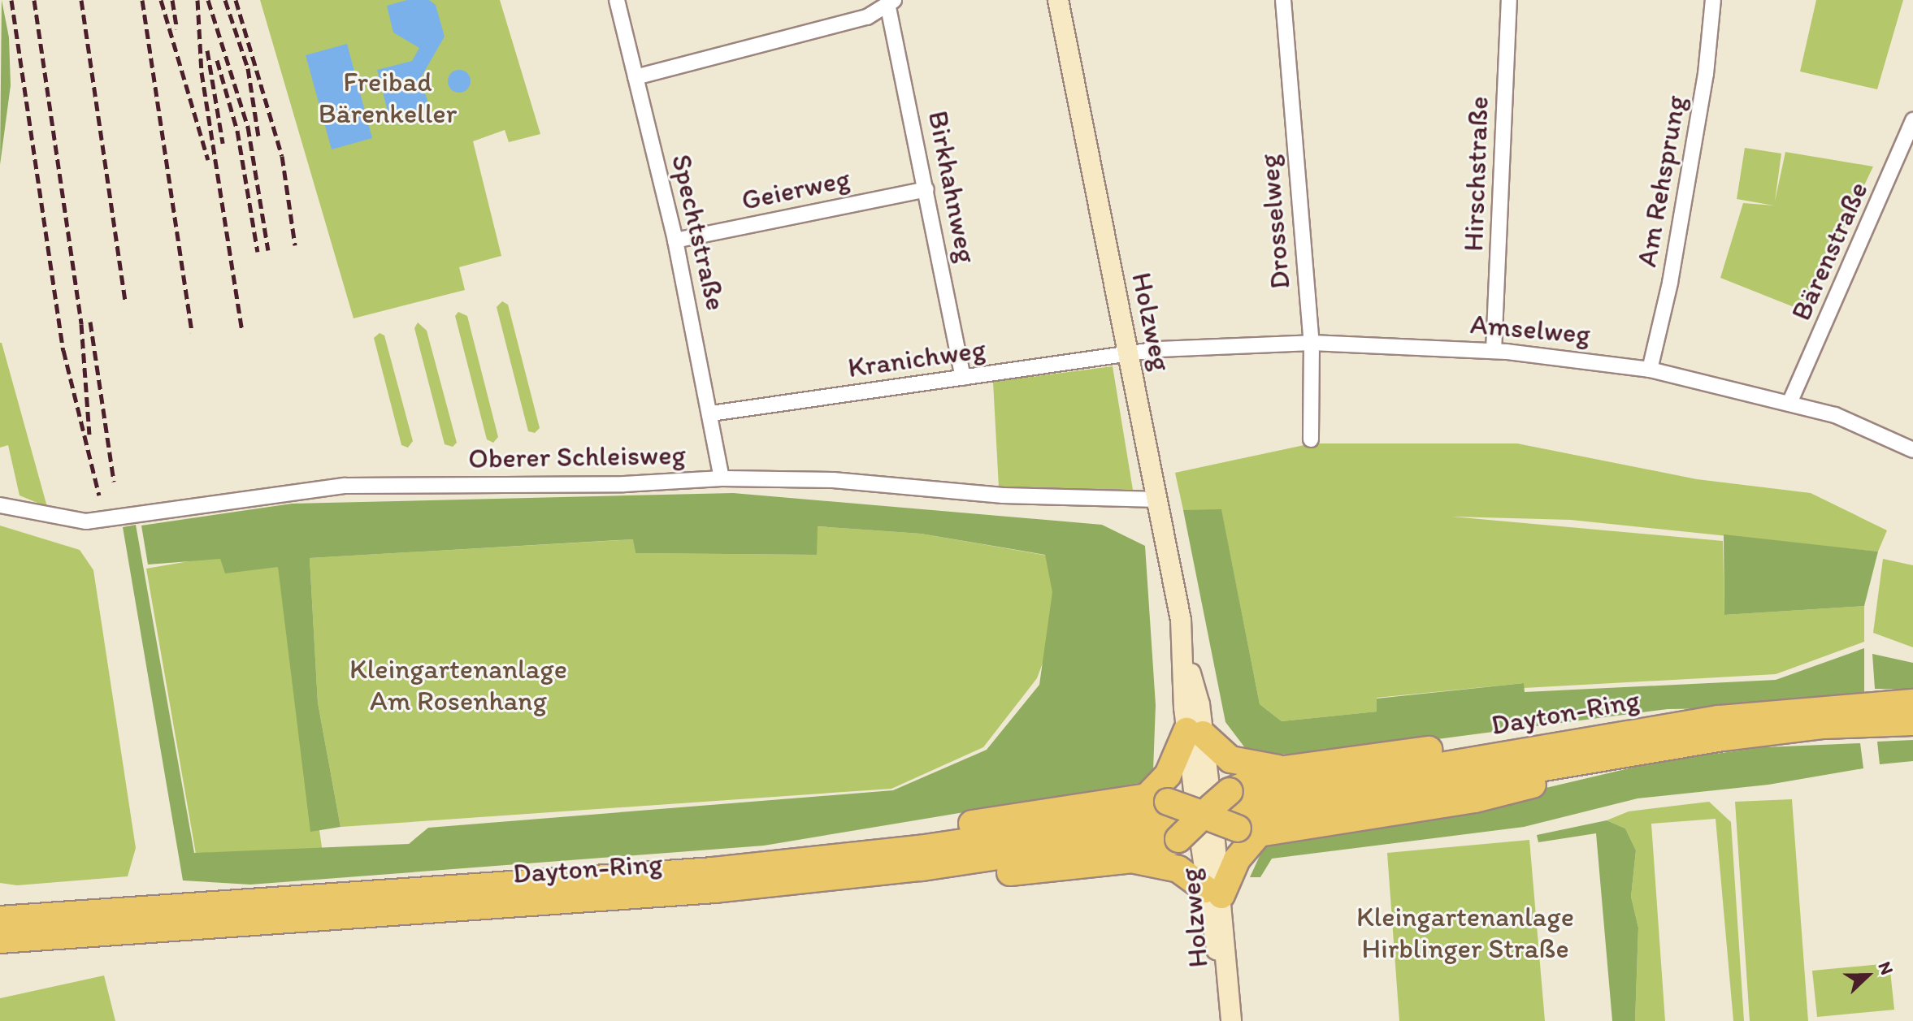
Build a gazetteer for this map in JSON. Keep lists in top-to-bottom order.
{
  "streets": {
    "highway": ["Dayton-Ring"],
    "street": [
      "Hirschstraße",
      "Am Rehsprung",
      "Birkhahnweg",
      "Geierweg",
      "Drosselweg",
      "Spechtstraße",
      "Bärenstraße",
      "Holzweg",
      "Amselweg",
      "Kranichweg",
      "Oberer Schleisweg"
    ]
  },
  "crossings": [
    ["Hirschstraße", "Amselweg"],
    ["Am Rehsprung", "Amselweg"],
    ["Birkhahnweg", "Geierweg"],
    ["Birkhahnweg", "Kranichweg"],
    ["Geierweg", "Spechtstraße"],
    ["Drosselweg", "Amselweg"],
    ["Spechtstraße", "Kranichweg"],
    ["Spechtstraße", "Oberer Schleisweg"],
    ["Bärenstraße", "Amselweg"],
    ["Holzweg", "Amselweg"],
    ["Holzweg", "Kranichweg"],
    ["Holzweg", "Oberer Schleisweg"],
    ["Holzweg", "Dayton-Ring"],
    ["Amselweg", "Kranichweg"]
  ],
  "parks": ["Freibad Bärenkeller", "Kleingartenanlage Am Rosenhang", "Kleingartenanlage Hirblinger Straße"],
  "north": "right"
}
